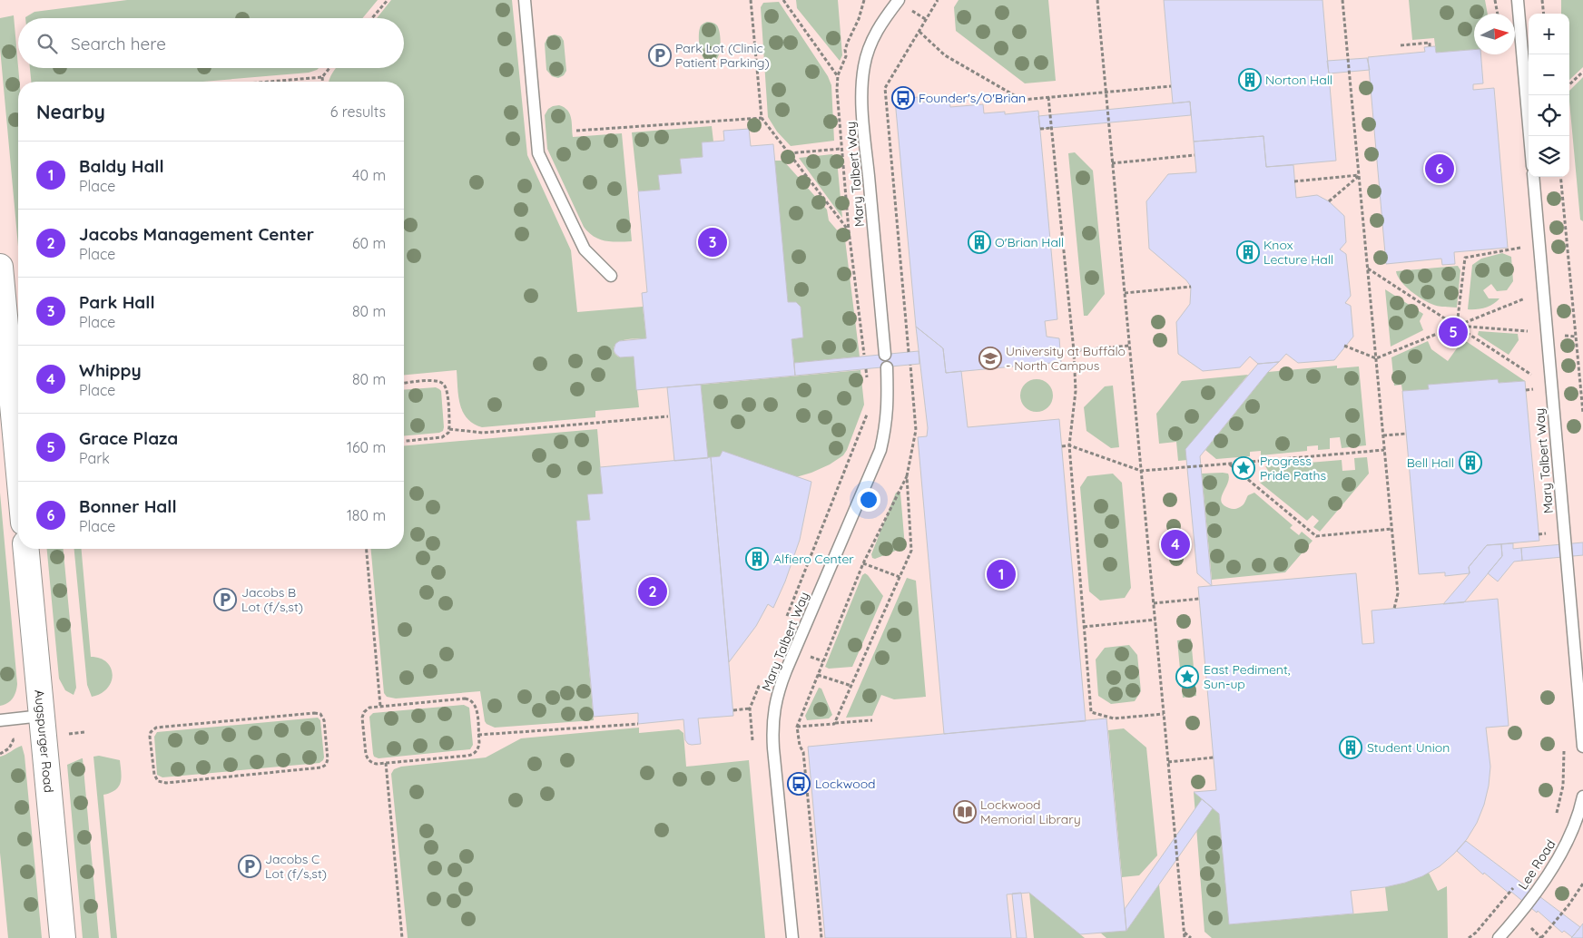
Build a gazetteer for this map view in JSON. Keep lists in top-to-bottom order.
{
  "streets": {
    "street": ["Augspurger Road"],
    "lane": ["Mary Talbert Way", "Lee Road"]
  },
  "places": {
    "parking": ["Park Lot (Clinic Patient Parking)", "Jacobs B Lot (f/s,st)", "Jacobs C Lot (f/s,st)"],
    "building": [
      "Norton Hall",
      "O'Brian Hall",
      "Knox Lecture Hall",
      "Bell Hall",
      "Alfiero Center",
      "Student Union"
    ],
    "bus stop": ["Founder's/O'Brian", "Lockwood"],
    "school or university": ["University at Buffalo - North Campus"],
    "place": ["Progress Pride Paths", "East Pediment, Sun-up"],
    "library": ["Lockwood Memorial Library"]
  },
  "north": "right",
  "page": {
    "map_buttons": ["+", "−"],
    "search": "Search here",
    "heading": ["Nearby", "6 results"],
    "list": [
      {
        "mark": "1",
        "name": "Baldy Hall",
        "note": "Place",
        "value": "40 m"
      },
      {
        "mark": "2",
        "name": "Jacobs Management Center",
        "note": "Place",
        "value": "60 m"
      },
      {
        "mark": "3",
        "name": "Park Hall",
        "note": "Place",
        "value": "80 m"
      },
      {
        "mark": "4",
        "name": "Whippy",
        "note": "Place",
        "value": "80 m"
      },
      {
        "mark": "5",
        "name": "Grace Plaza",
        "note": "Park",
        "value": "160 m"
      },
      {
        "mark": "6",
        "name": "Bonner Hall",
        "note": "Place",
        "value": "180 m"
      }
    ],
    "pins": [
      "6",
      "3",
      "5",
      "4",
      "1",
      "2"
    ]
  }
}
